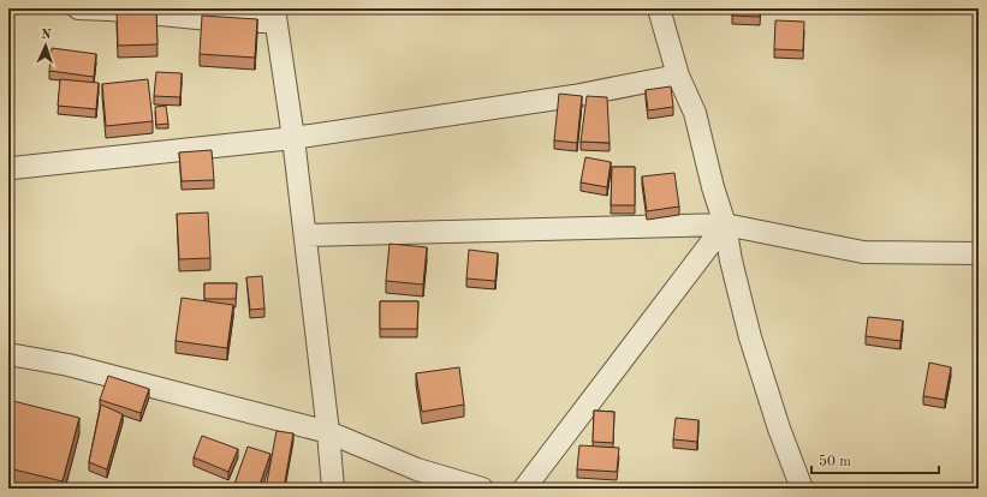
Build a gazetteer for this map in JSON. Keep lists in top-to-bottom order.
{
  "scale_bar": "50 m",
  "north": "top"
}
